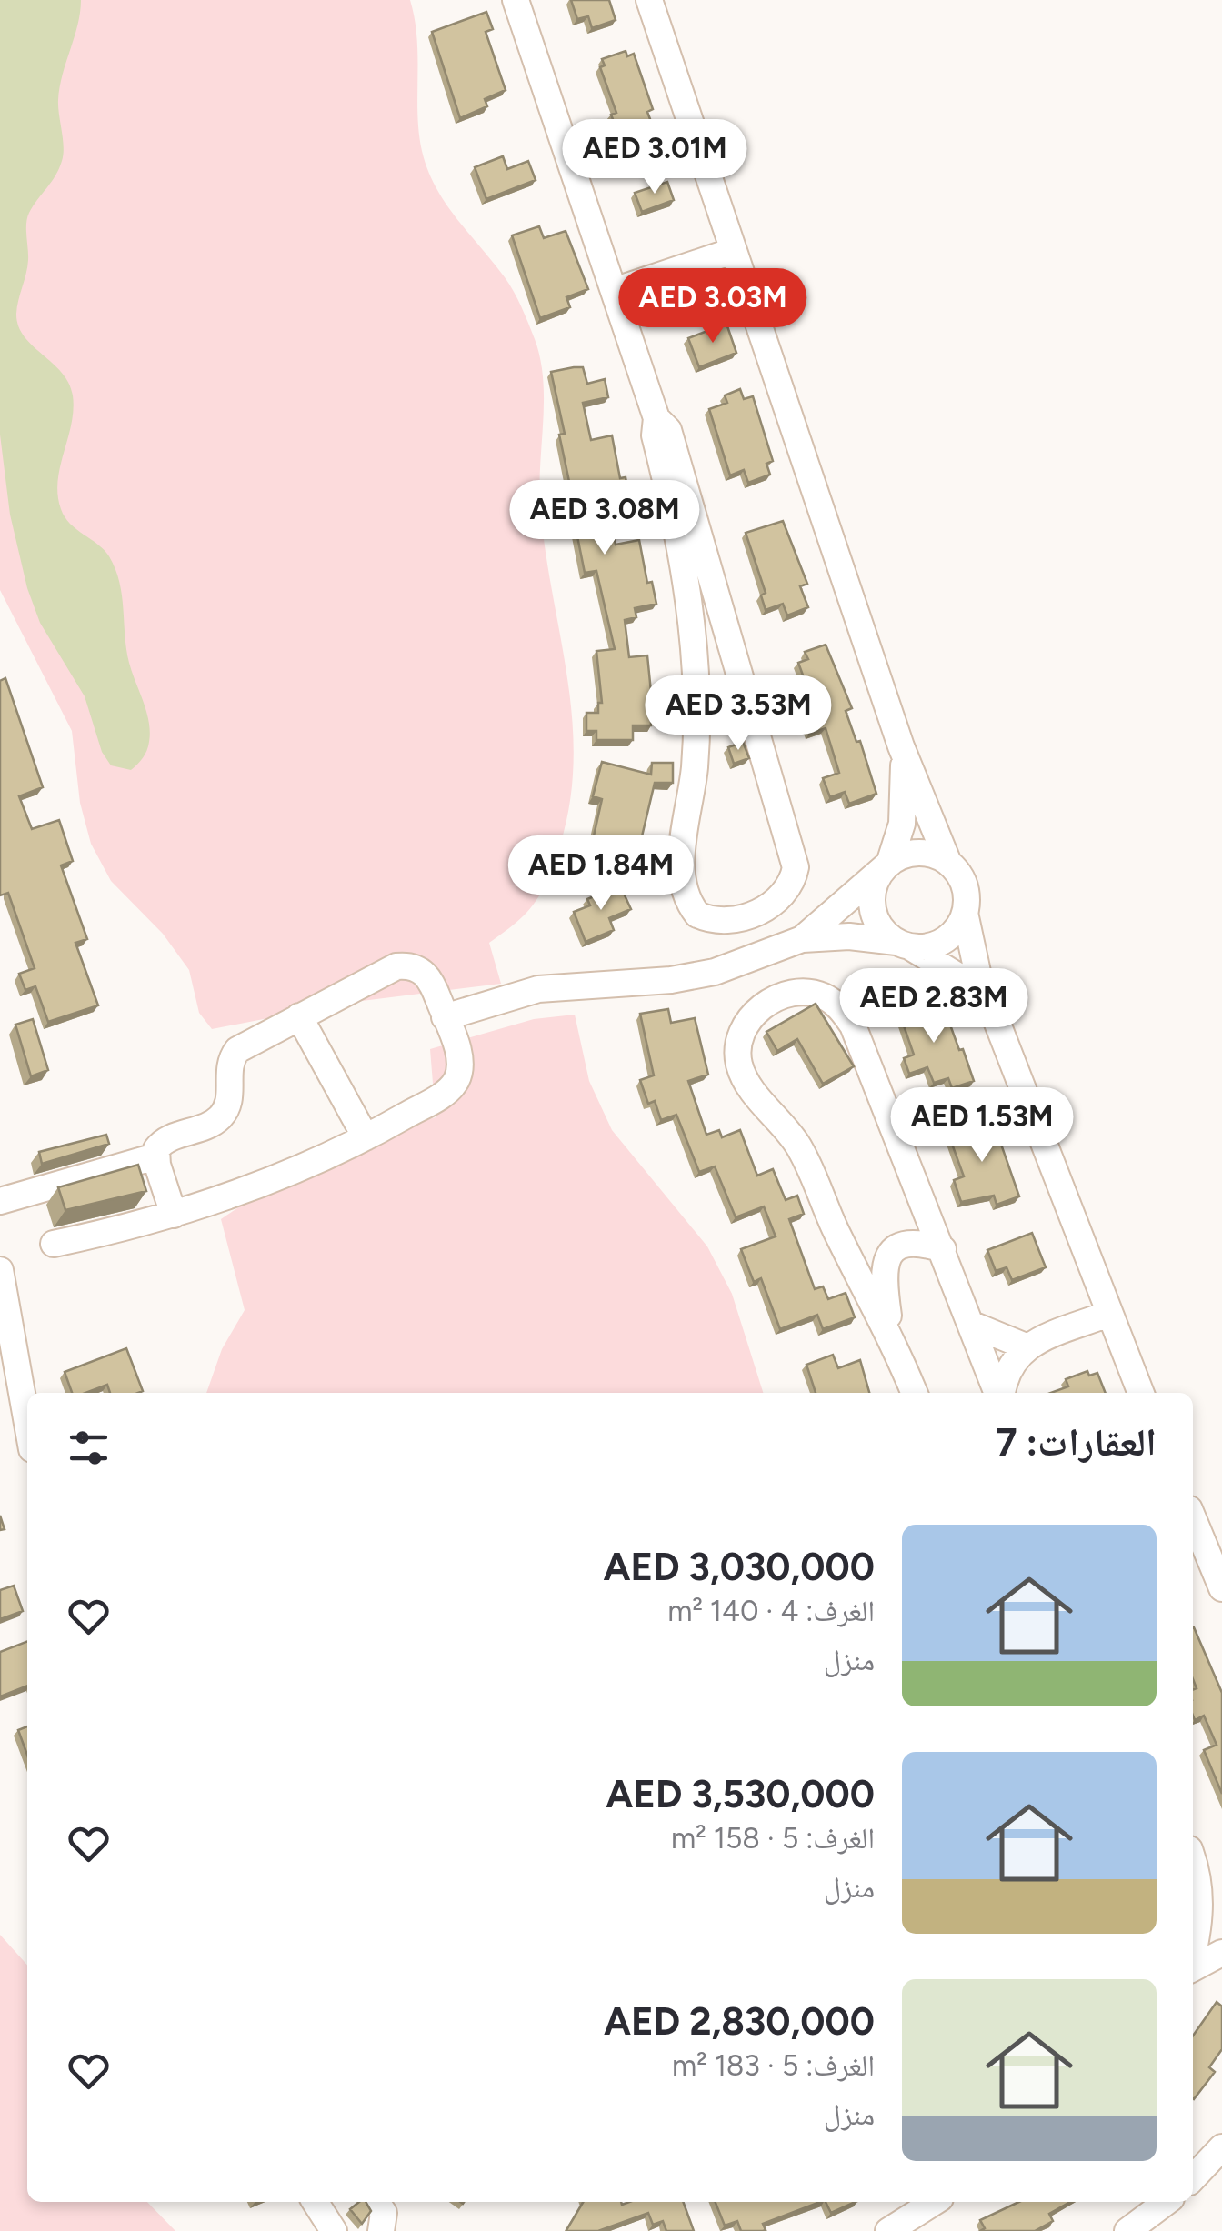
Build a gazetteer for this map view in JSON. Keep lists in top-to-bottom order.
{
  "page": {
    "price": [
      "AED 3.01M",
      "AED 3.03M",
      "AED 3.08M",
      "AED 3.53M",
      "AED 1.84M",
      "AED 2.83M",
      "AED 1.53M"
    ],
    "heading": "العقارات: 7",
    "list": [
      {
        "name": "AED 3,030,000",
        "note": "الغرف: 4 · 140 m² · منزل"
      },
      {
        "name": "AED 3,530,000",
        "note": "الغرف: 5 · 158 m² · منزل"
      },
      {
        "name": "AED 2,830,000",
        "note": "الغرف: 5 · 183 m² · منزل"
      }
    ]
  }
}
